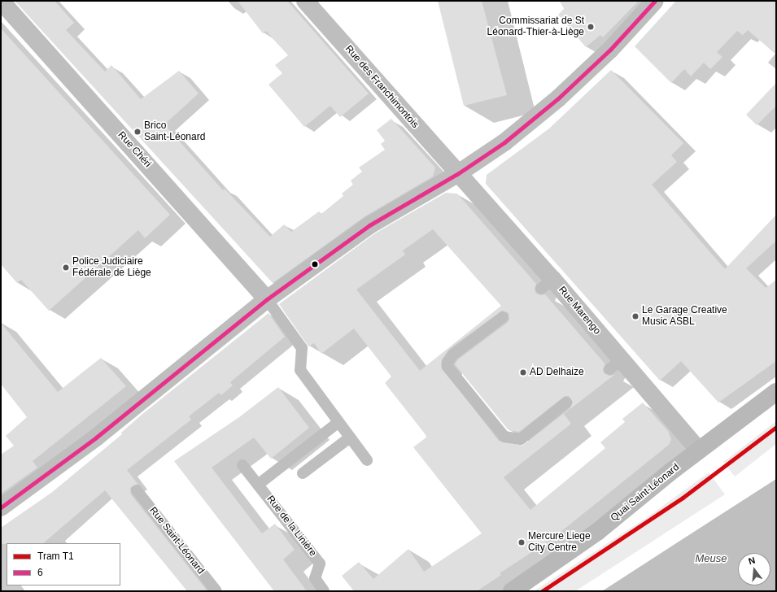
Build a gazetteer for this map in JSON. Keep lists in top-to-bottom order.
{
  "streets": {
    "main road": ["Quai Saint-Léonard"],
    "street": ["Rue des Franchimontois", "Rue Chéri", "Rue Marengo"],
    "lane": ["Rue de la Linière", "Rue Saint-Léonard"]
  },
  "crossings": [
    ["Rue des Franchimontois", "Rue Marengo"],
    ["Rue Marengo", "Quai Saint-Léonard"]
  ],
  "water": ["Meuse"],
  "places": [
    "Commissariat de St Léonard-Thier-à-Liège",
    "Brico Saint-Léonard",
    "Police Judiciaire Fédérale de Liège",
    "Le Garage Creative Music ASBL",
    "AD Delhaize",
    "Mercure Liege City Centre"
  ],
  "lines": ["transit line 6", "tram line T1"],
  "legend": ["Tram T1", "6"],
  "north": "top"
}
